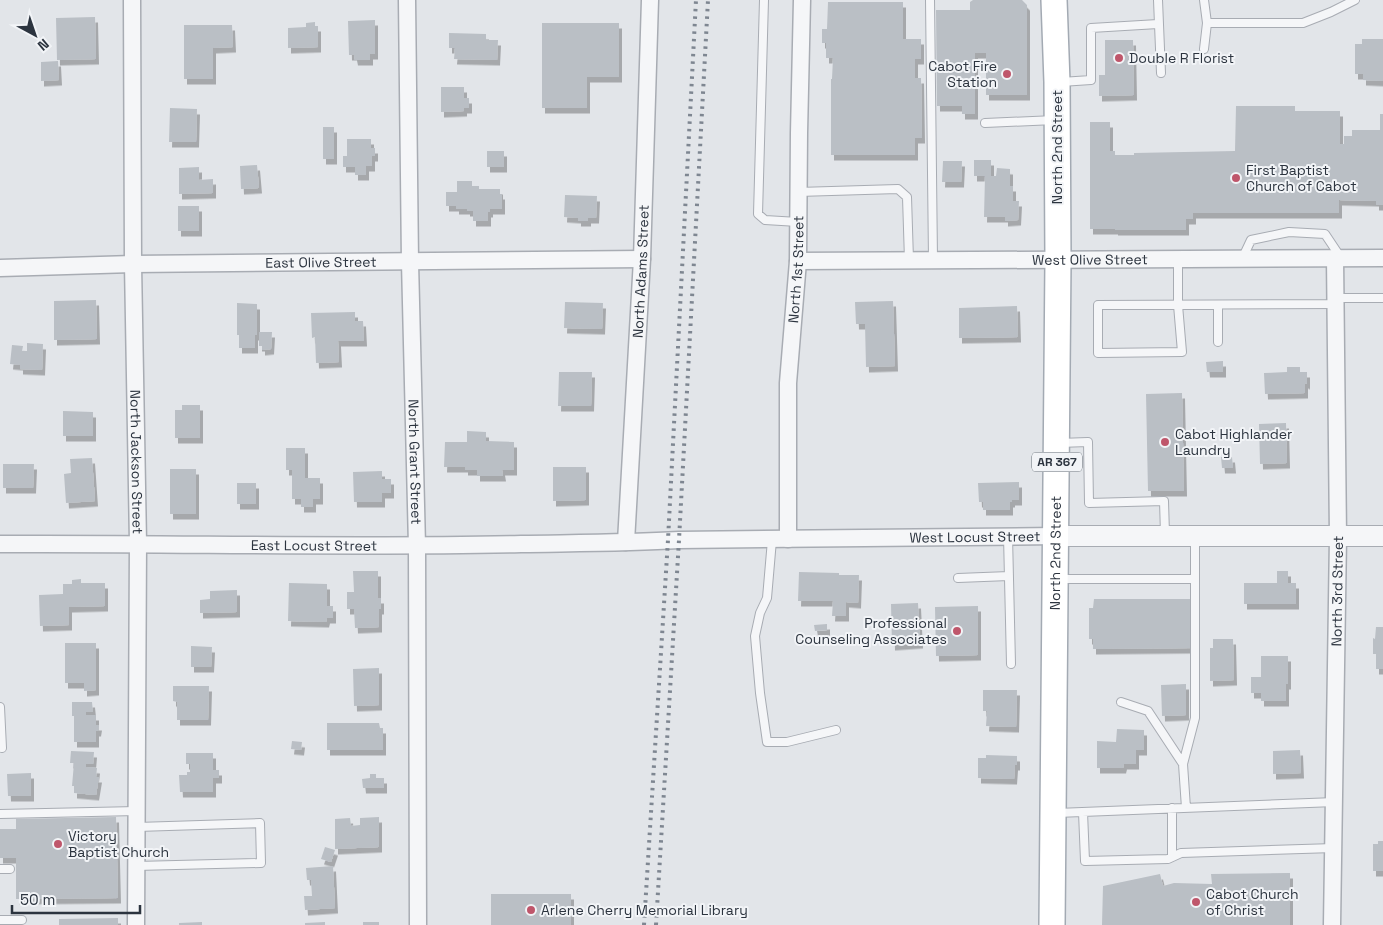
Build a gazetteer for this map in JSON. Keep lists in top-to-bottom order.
{
  "streets": {
    "main road": ["North 2nd Street", "AR 367"],
    "street": [
      "West Olive Street",
      "East Olive Street",
      "North 1st Street",
      "North Adams Street",
      "North Jackson Street",
      "North Grant Street",
      "West Locust Street",
      "East Locust Street",
      "North 3rd Street"
    ]
  },
  "crossings": [
    ["North 2nd Street", "West Olive Street"],
    ["North 2nd Street", "West Locust Street"],
    ["West Olive Street", "North 1st Street"],
    ["West Olive Street", "North 3rd Street"],
    ["East Olive Street", "North Adams Street"],
    ["East Olive Street", "North Jackson Street"],
    ["East Olive Street", "North Grant Street"],
    ["North 1st Street", "West Locust Street"],
    ["North Adams Street", "West Locust Street"],
    ["North Adams Street", "East Locust Street"],
    ["North Jackson Street", "East Locust Street"],
    ["North Grant Street", "East Locust Street"],
    ["West Locust Street", "East Locust Street"],
    ["West Locust Street", "North 3rd Street"]
  ],
  "places": [
    "Double R Florist",
    "Cabot Fire Station",
    "First Baptist Church of Cabot",
    "Cabot Highlander Laundry",
    "Professional Counseling Associates",
    "Victory Baptist Church",
    "Cabot Church of Christ",
    "Arlene Cherry Memorial Library"
  ],
  "scale_bar": "50 m",
  "north": "bottom right"
}
